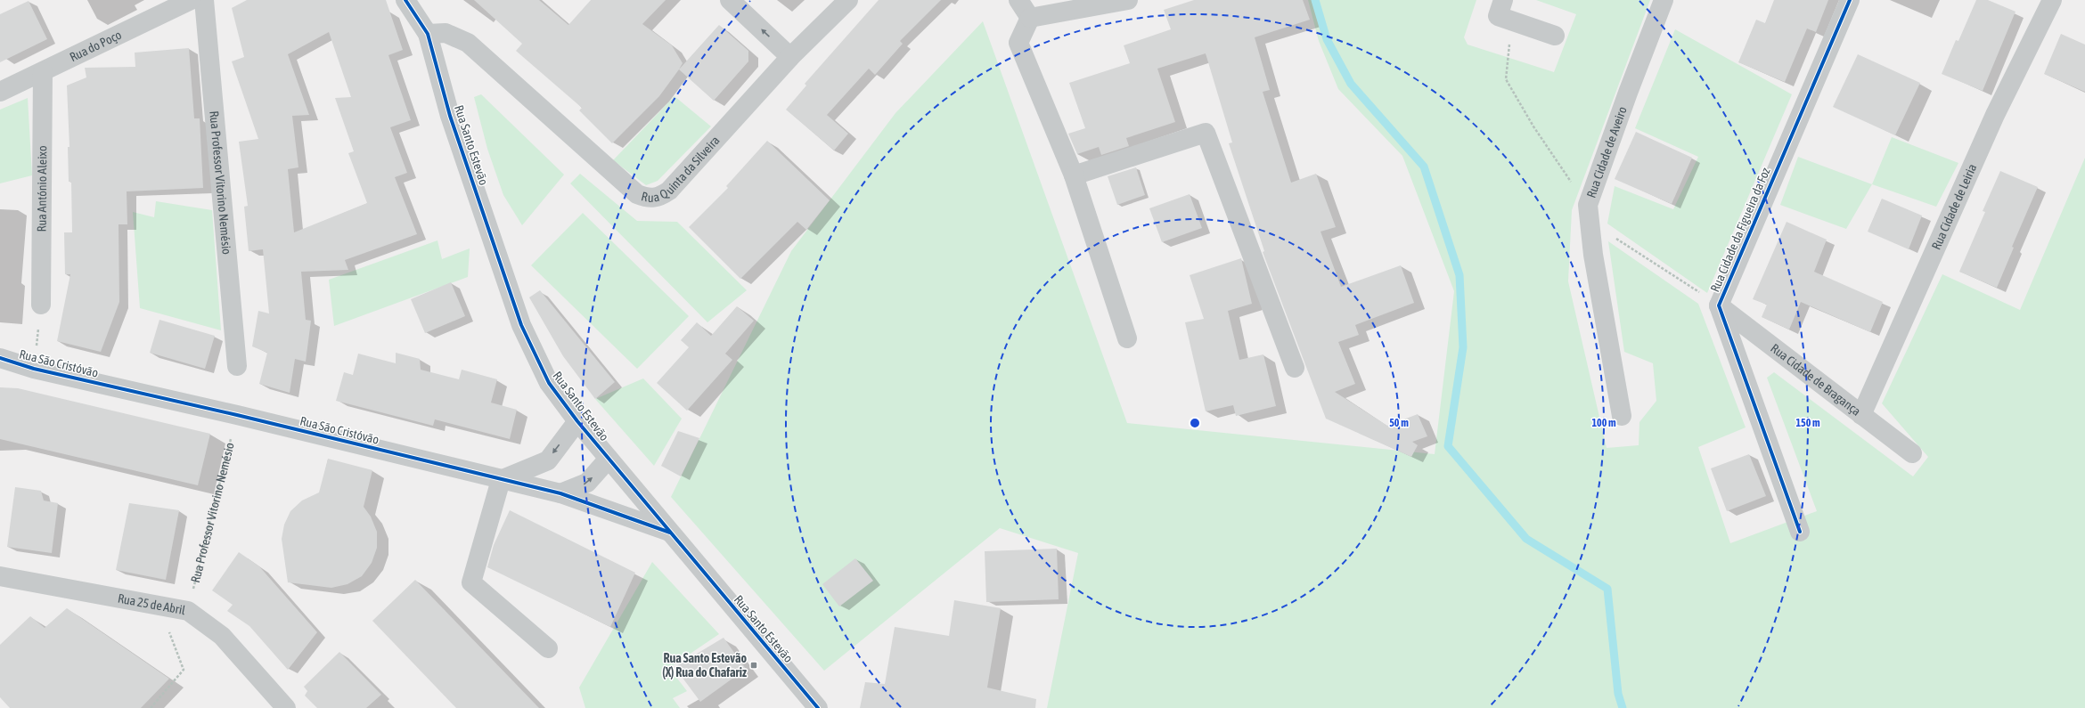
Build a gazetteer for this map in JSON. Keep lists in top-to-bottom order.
{
  "streets": {
    "street": [
      "Rua do Poço",
      "Rua Santo Estevão",
      "Rua Cidade de Aveiro",
      "Rua Quinta da Silveira",
      "Rua Professor Vitorino Nemésio",
      "Rua António Aleixo",
      "Rua Cidade de Leiria",
      "Rua Cidade da Figueira da Foz",
      "Rua São Cristóvão",
      "Rua Cidade de Bragança",
      "Rua 25 de Abril"
    ]
  },
  "crossings": [
    ["Rua do Poço", "Rua António Aleixo"],
    ["Rua Santo Estevão", "Rua Quinta da Silveira"],
    ["Rua Santo Estevão", "Rua São Cristóvão"],
    ["Rua Professor Vitorino Nemésio", "Rua São Cristóvão"],
    ["Rua Professor Vitorino Nemésio", "Rua 25 de Abril"],
    ["Rua Cidade de Leiria", "Rua Cidade de Bragança"],
    ["Rua Cidade da Figueira da Foz", "Rua Cidade de Bragança"]
  ],
  "places": {
    "transit": ["Rua Santo Estevão (X) Rua do Chafariz"]
  },
  "rings": ["50 m", "100 m", "150 m"]
}
